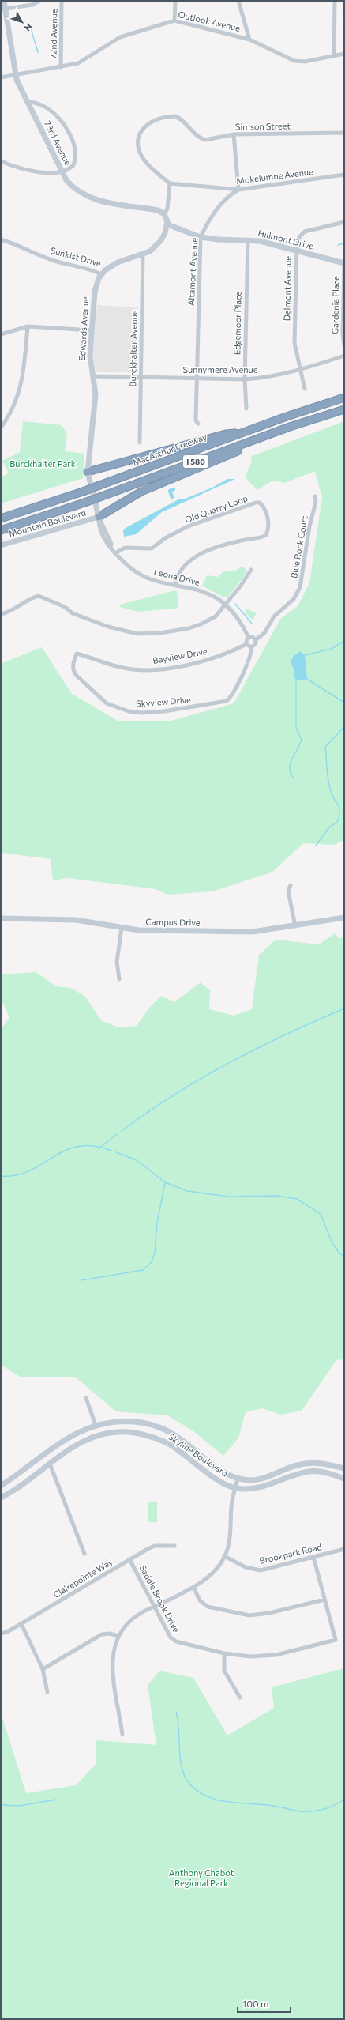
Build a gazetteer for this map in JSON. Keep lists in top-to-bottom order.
{
  "streets": {
    "highway": ["MacArthur Freeway", "I 580"],
    "main road": [
      "73rd Avenue",
      "Hillmont Drive",
      "Sunkist Drive",
      "Edwards Avenue",
      "Mountain Boulevard",
      "Campus Drive",
      "Skyline Boulevard"
    ],
    "street": [
      "Outlook Avenue",
      "72nd Avenue",
      "Simson Street",
      "Mokelumne Avenue",
      "Altamont Avenue",
      "Delmont Avenue",
      "Gardenia Place",
      "Edgemoor Place",
      "Burckhalter Avenue",
      "Sunnymere Avenue",
      "Old Quarry Loop",
      "Blue Rock Court",
      "Leona Drive",
      "Bayview Drive",
      "Skyview Drive",
      "Brookpark Road",
      "Clairepointe Way",
      "Saddle Brook Drive"
    ]
  },
  "crossings": [
    ["Outlook Avenue", "72nd Avenue"],
    ["Outlook Avenue", "73rd Avenue"],
    ["Simson Street", "Mokelumne Avenue"],
    ["Mokelumne Avenue", "Altamont Avenue"],
    ["Hillmont Drive", "Sunkist Drive"],
    ["Hillmont Drive", "Altamont Avenue"],
    ["Hillmont Drive", "Delmont Avenue"],
    ["Hillmont Drive", "Gardenia Place"],
    ["Hillmont Drive", "Edgemoor Place"],
    ["Sunkist Drive", "Edwards Avenue"],
    ["Sunkist Drive", "Burckhalter Avenue"],
    ["Altamont Avenue", "Sunnymere Avenue"],
    ["Delmont Avenue", "Sunnymere Avenue"],
    ["Edgemoor Place", "Sunnymere Avenue"],
    ["Edwards Avenue", "Sunnymere Avenue"],
    ["Edwards Avenue", "Mountain Boulevard"],
    ["Edwards Avenue", "Leona Drive"],
    ["Burckhalter Avenue", "Sunnymere Avenue"],
    ["Old Quarry Loop", "Leona Drive"],
    ["Mountain Boulevard", "Leona Drive"],
    ["Blue Rock Court", "Leona Drive"],
    ["Blue Rock Court", "Bayview Drive"],
    ["Blue Rock Court", "Skyview Drive"],
    ["Leona Drive", "Bayview Drive"],
    ["Leona Drive", "Skyview Drive"],
    ["Bayview Drive", "Skyview Drive"],
    ["Brookpark Road", "Saddle Brook Drive"],
    ["Clairepointe Way", "Saddle Brook Drive"]
  ],
  "parks": ["Burckhalter Park", "Anthony Chabot Regional Park"],
  "scale_bar": "100 m",
  "north": "bottom right"
}
